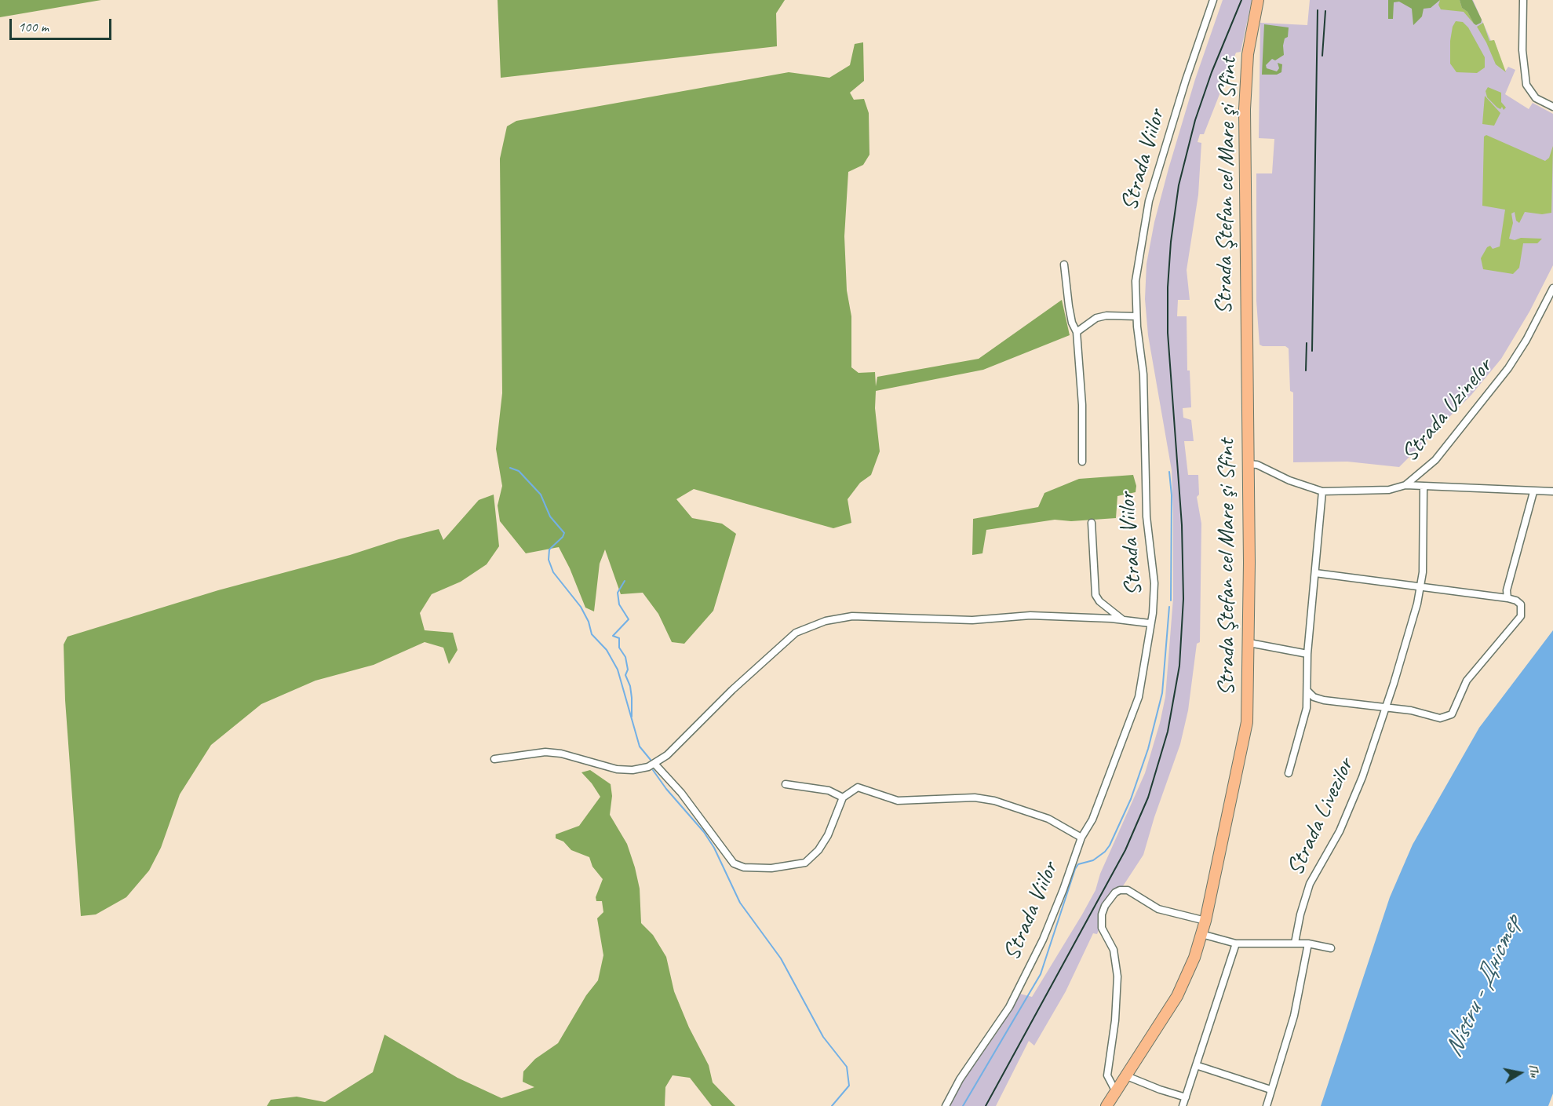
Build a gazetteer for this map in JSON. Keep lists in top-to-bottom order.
{
  "streets": {
    "main road": ["Strada Ştefan cel Mare şi Sfînt"],
    "street": ["Strada Viilor", "Strada Uzinelor", "Strada Livezilor"]
  },
  "crossings": [
    ["Strada Ştefan cel Mare şi Sfînt", "Strada Uzinelor"]
  ],
  "water": ["Nistru - Дністер"],
  "scale_bar": "100 m",
  "north": "right"
}
